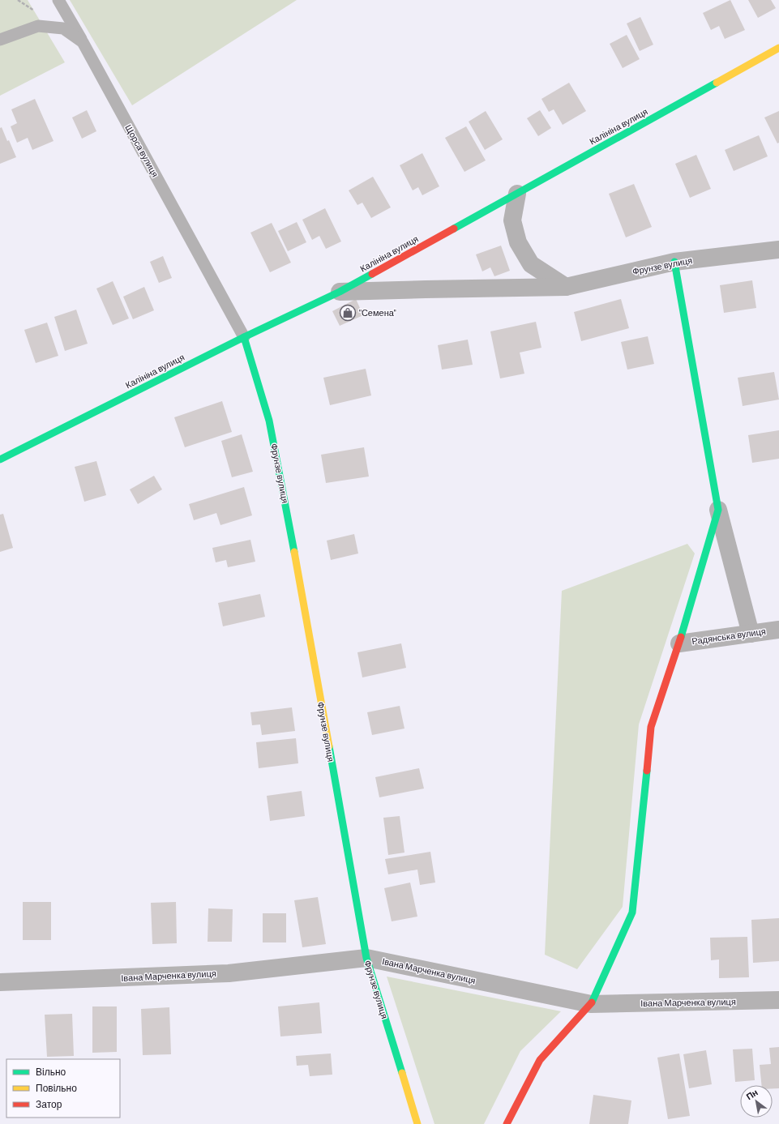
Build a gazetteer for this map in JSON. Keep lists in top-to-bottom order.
{
  "streets": {
    "street": [
      "Калініна вулиця",
      "Фрунзе вулиця",
      "Радянська вулиця",
      "Івана Марченка вулиця"
    ],
    "lane": ["Щорса вулиця"]
  },
  "crossings": [
    ["Калініна вулиця", "Щорса вулиця"],
    ["Калініна вулиця", "Фрунзе вулиця"],
    ["Щорса вулиця", "Фрунзе вулиця"],
    ["Фрунзе вулиця", "Івана Марченка вулиця"]
  ],
  "places": {
    "shop": ["\"Семена\""]
  },
  "legend": ["Вільно", "Повільно", "Затор"],
  "north": "top left"
}
